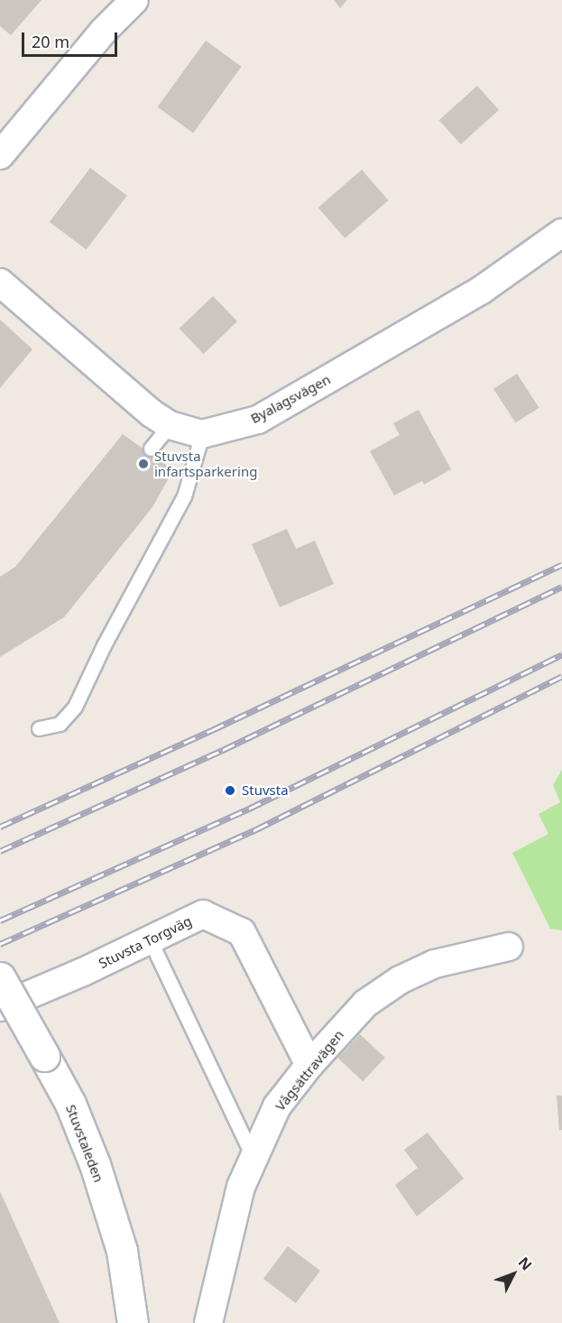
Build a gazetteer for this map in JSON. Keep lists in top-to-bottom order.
{
  "streets": {
    "street": [
      "Byalagsvägen",
      "Stuvsta Torgväg",
      "Vågsättravägen",
      "Stuvstaleden"
    ]
  },
  "crossings": [
    ["Stuvsta Torgväg", "Vågsättravägen"]
  ],
  "places": ["Stuvsta infartsparkering", "Stuvsta"],
  "scale_bar": "20 m",
  "north": "top right"
}
